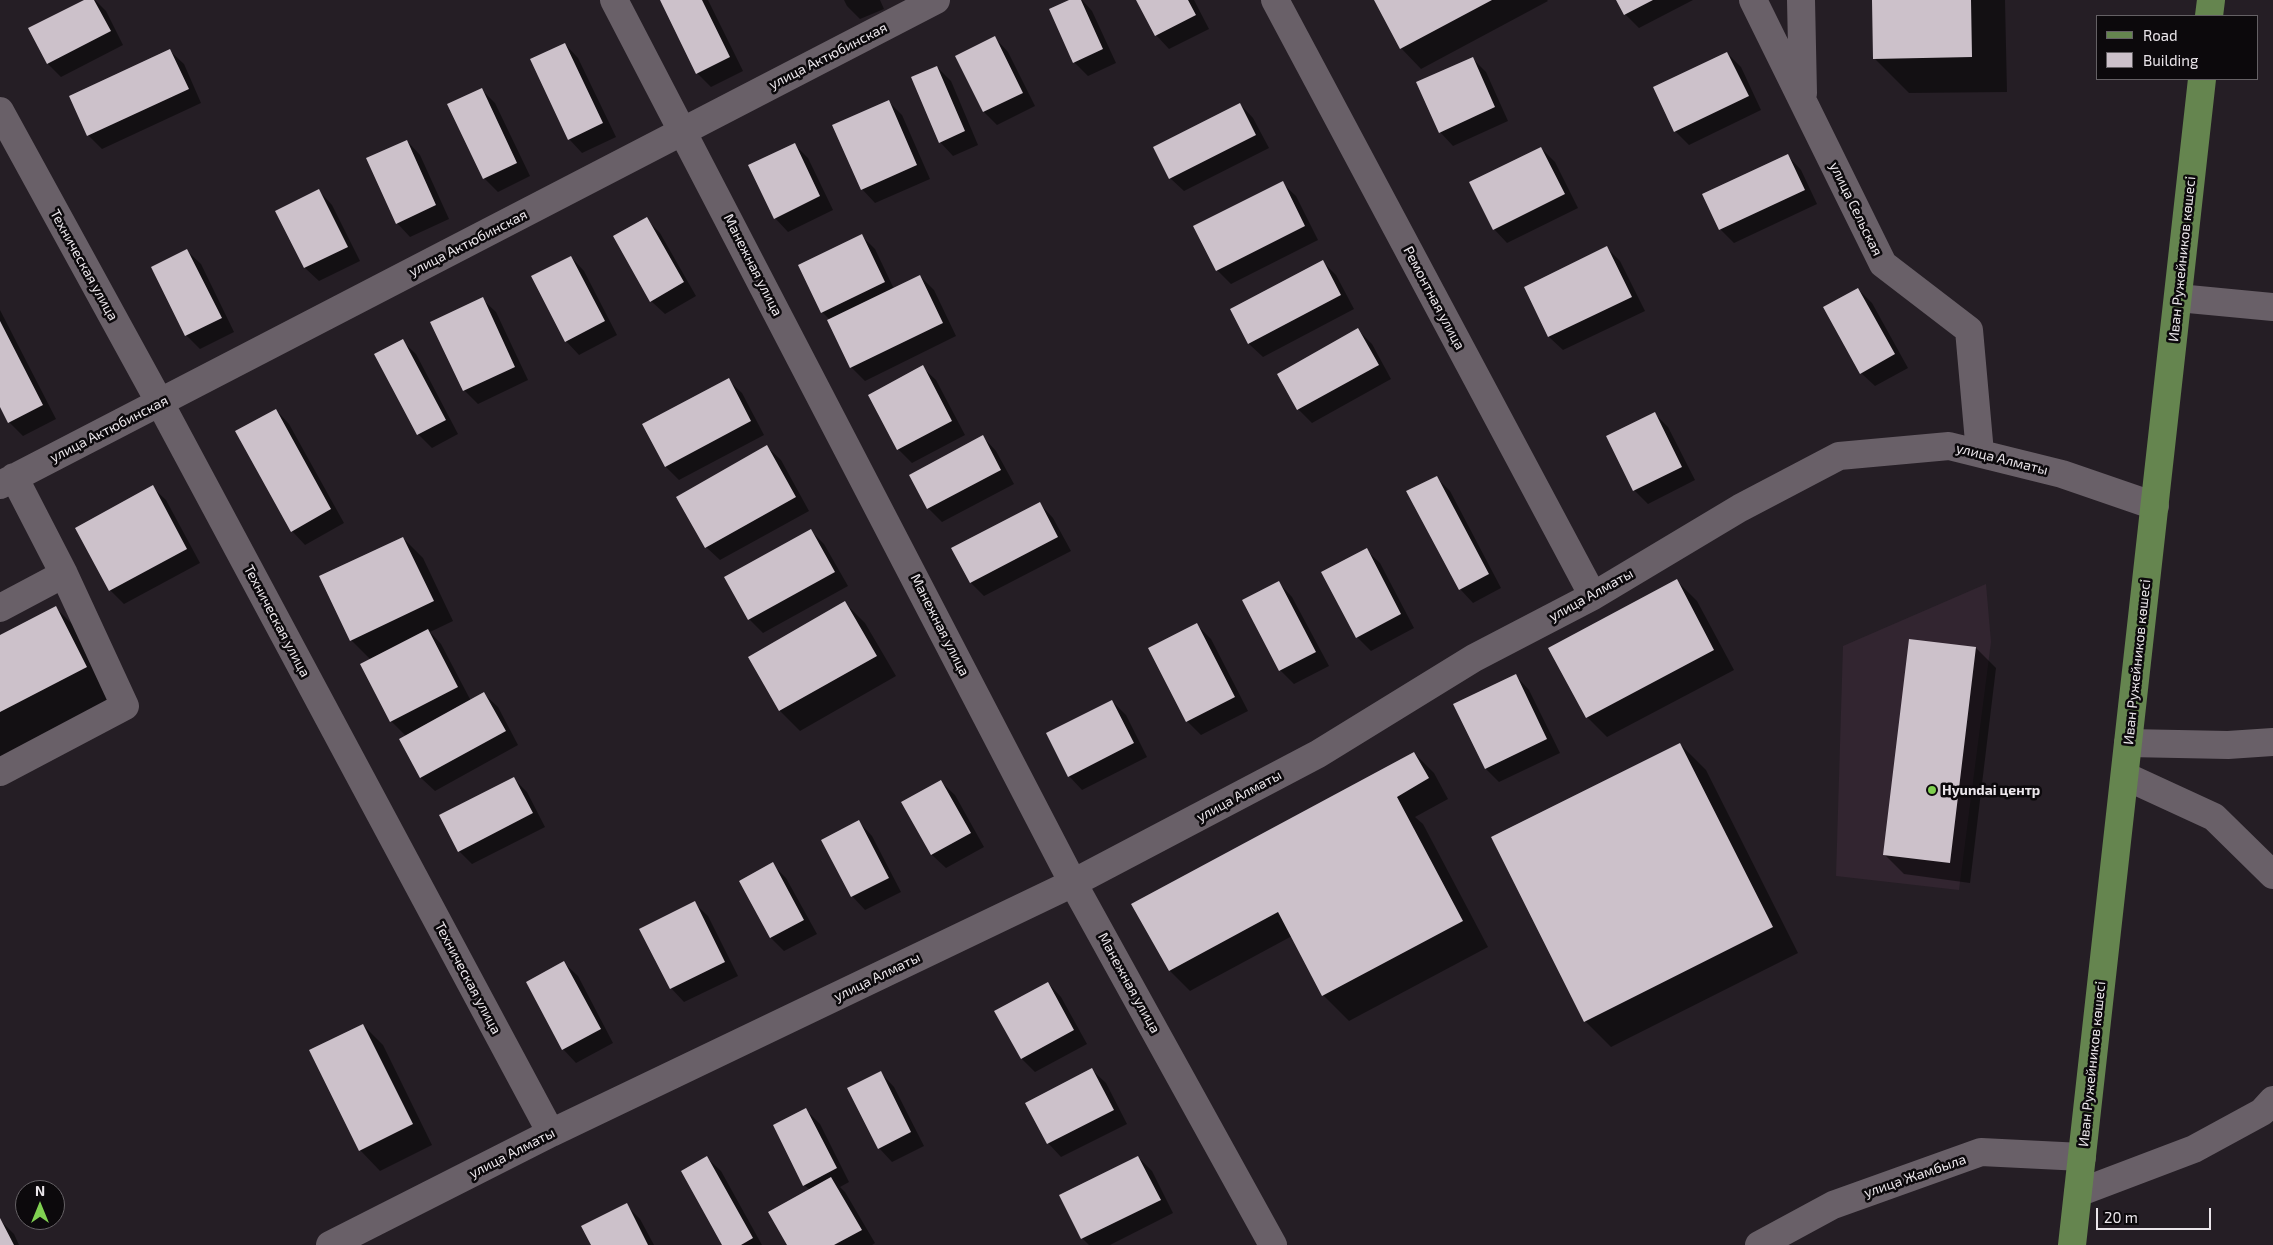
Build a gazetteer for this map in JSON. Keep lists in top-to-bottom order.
{
  "streets": {
    "main road": ["Иван Ружейников көшесі"],
    "street": [
      "улица Актюбинская",
      "улица Сельская",
      "Техническая улица",
      "Манежная улица",
      "Ремонтная улица",
      "улица Алматы",
      "улица Жамбыла"
    ]
  },
  "crossings": [
    ["улица Актюбинская", "Техническая улица"],
    ["улица Актюбинская", "Манежная улица"],
    ["улица Сельская", "улица Алматы"],
    ["Иван Ружейников көшесі", "улица Алматы"],
    ["Иван Ружейников көшесі", "улица Жамбыла"],
    ["Техническая улица", "улица Алматы"],
    ["Манежная улица", "улица Алматы"],
    ["Ремонтная улица", "улица Алматы"]
  ],
  "places": ["Hyundai центр"],
  "legend": ["Road", "Building"],
  "scale_bar": "20 m",
  "north": "top"
}
